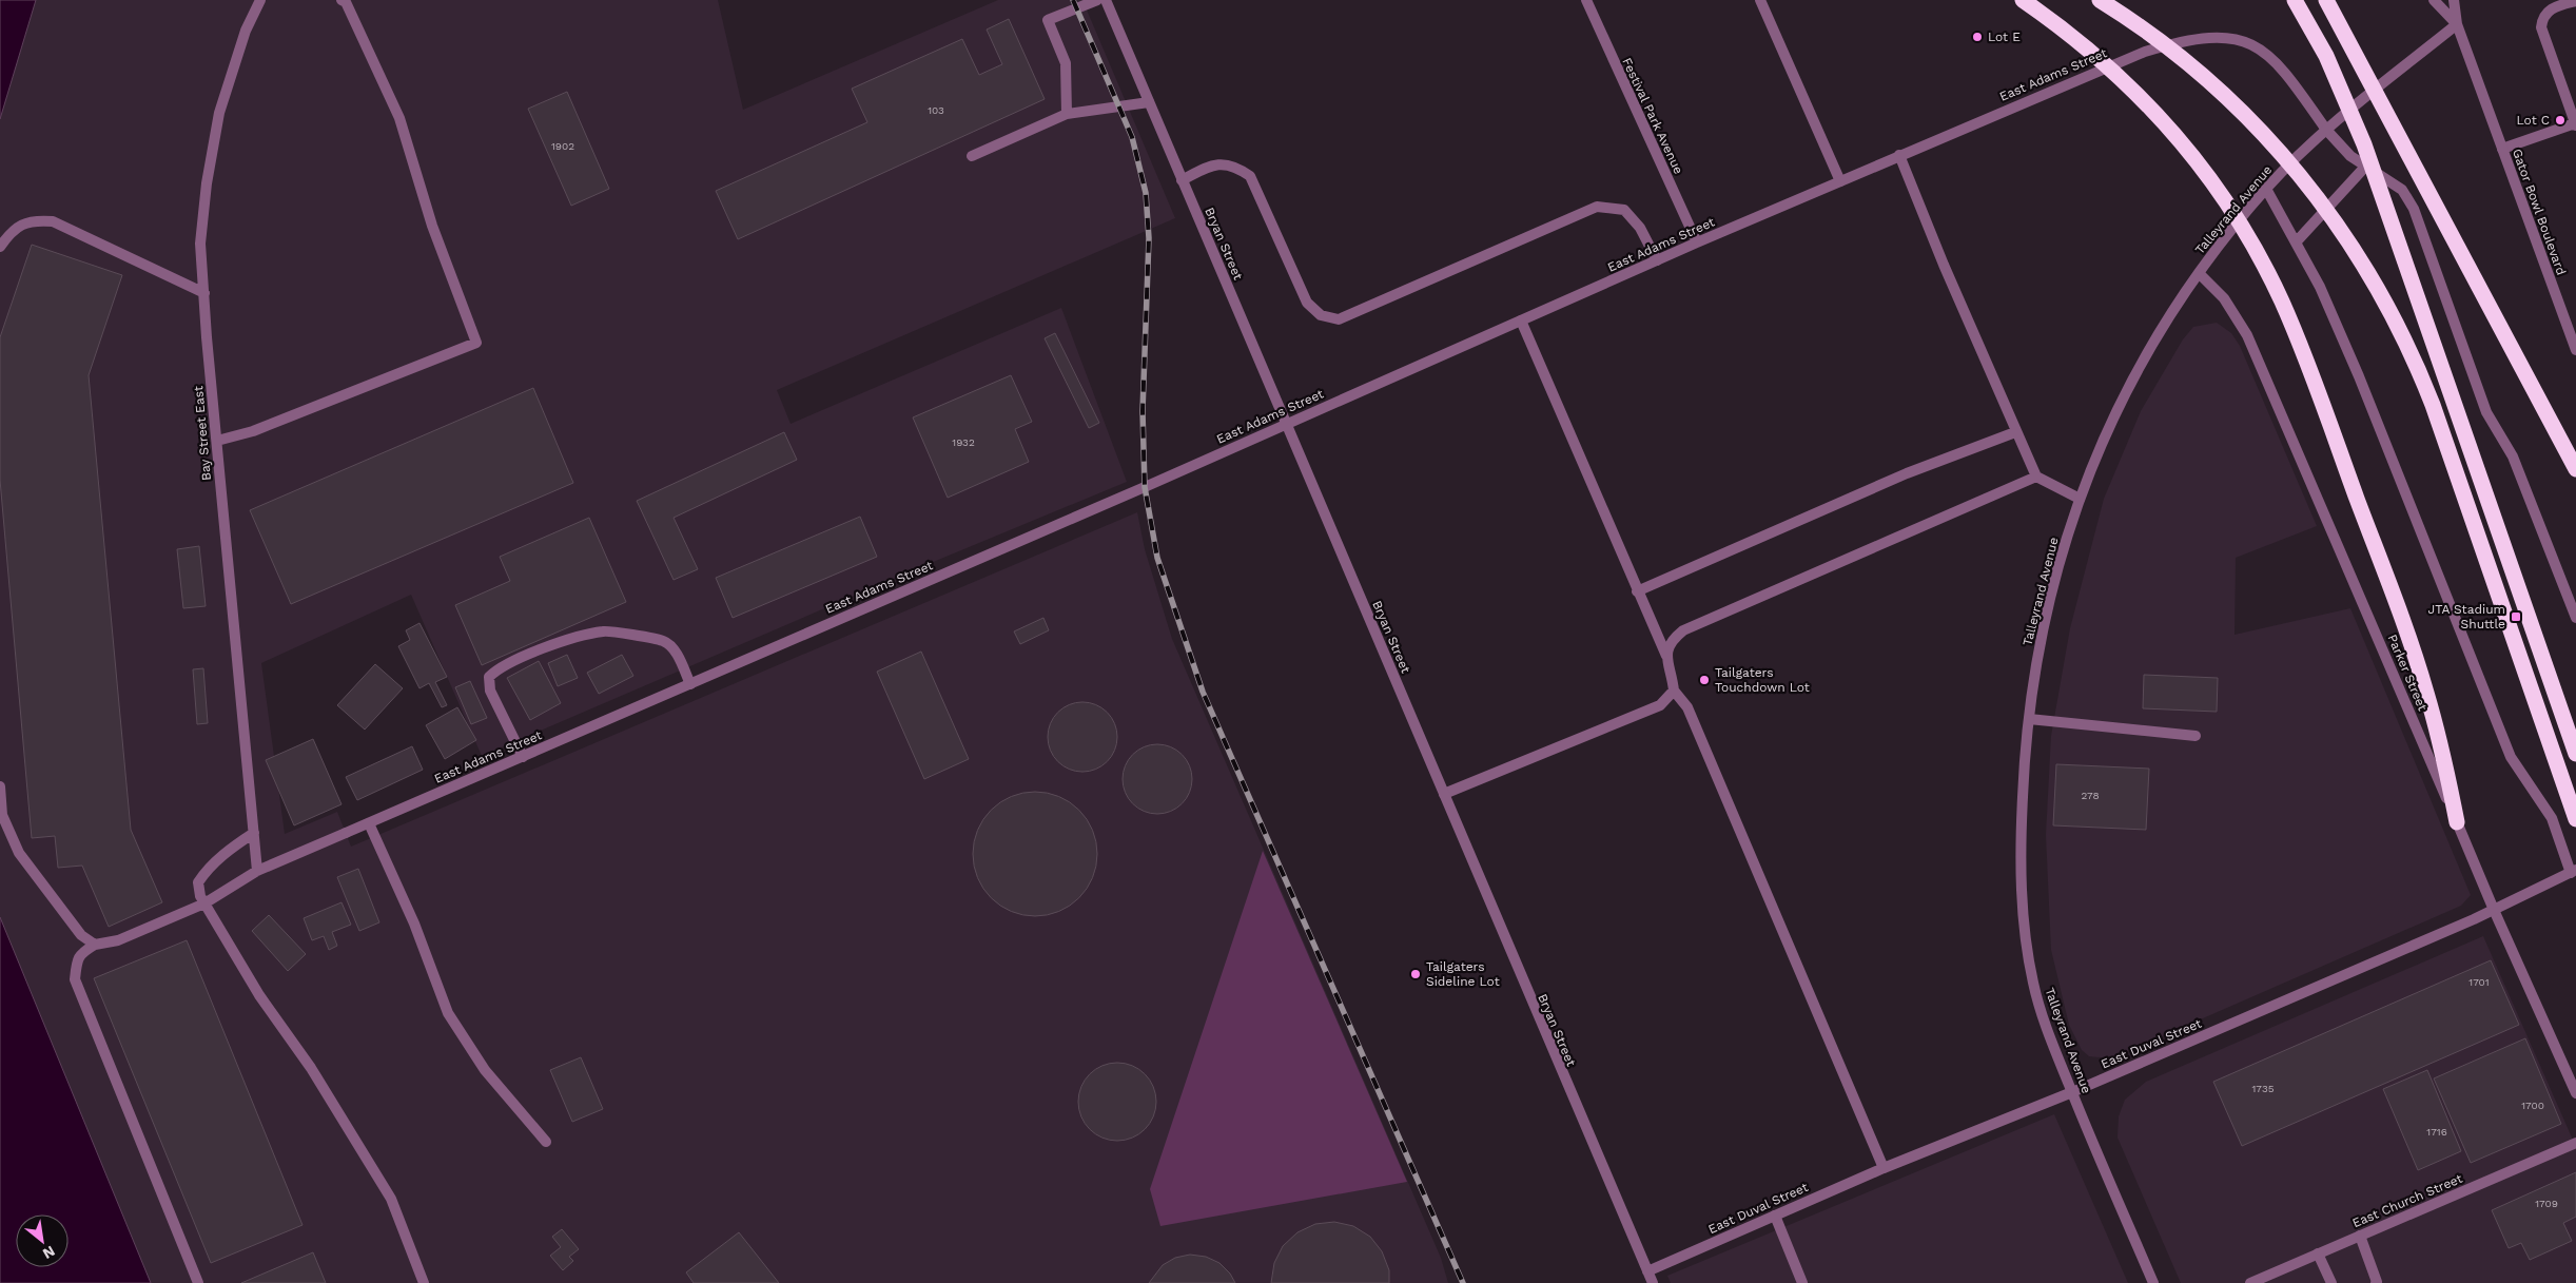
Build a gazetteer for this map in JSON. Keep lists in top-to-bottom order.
{
  "streets": {
    "street": [
      "East Adams Street",
      "Festival Park Avenue",
      "Talleyrand Avenue",
      "Gator Bowl Boulevard",
      "Bryan Street",
      "Bay Street East",
      "Parker Street",
      "East Duval Street",
      "East Church Street"
    ]
  },
  "crossings": [
    ["East Adams Street", "Festival Park Avenue"],
    ["East Adams Street", "Talleyrand Avenue"],
    ["East Adams Street", "Bryan Street"],
    ["East Adams Street", "Bay Street East"],
    ["Talleyrand Avenue", "Gator Bowl Boulevard"],
    ["Talleyrand Avenue", "Parker Street"],
    ["Talleyrand Avenue", "East Duval Street"],
    ["Bryan Street", "East Duval Street"],
    ["Parker Street", "East Duval Street"]
  ],
  "places": {
    "other": [
      "Lot E",
      "Lot C",
      "Tailgaters Touchdown Lot",
      "Tailgaters Sideline Lot"
    ],
    "transit": ["JTA Stadium Shuttle"]
  },
  "house_numbers": [
    "103",
    "1902",
    "1932",
    "278",
    "1701",
    "1735",
    "1700",
    "1716",
    "1709"
  ],
  "north": "bottom right"
}
